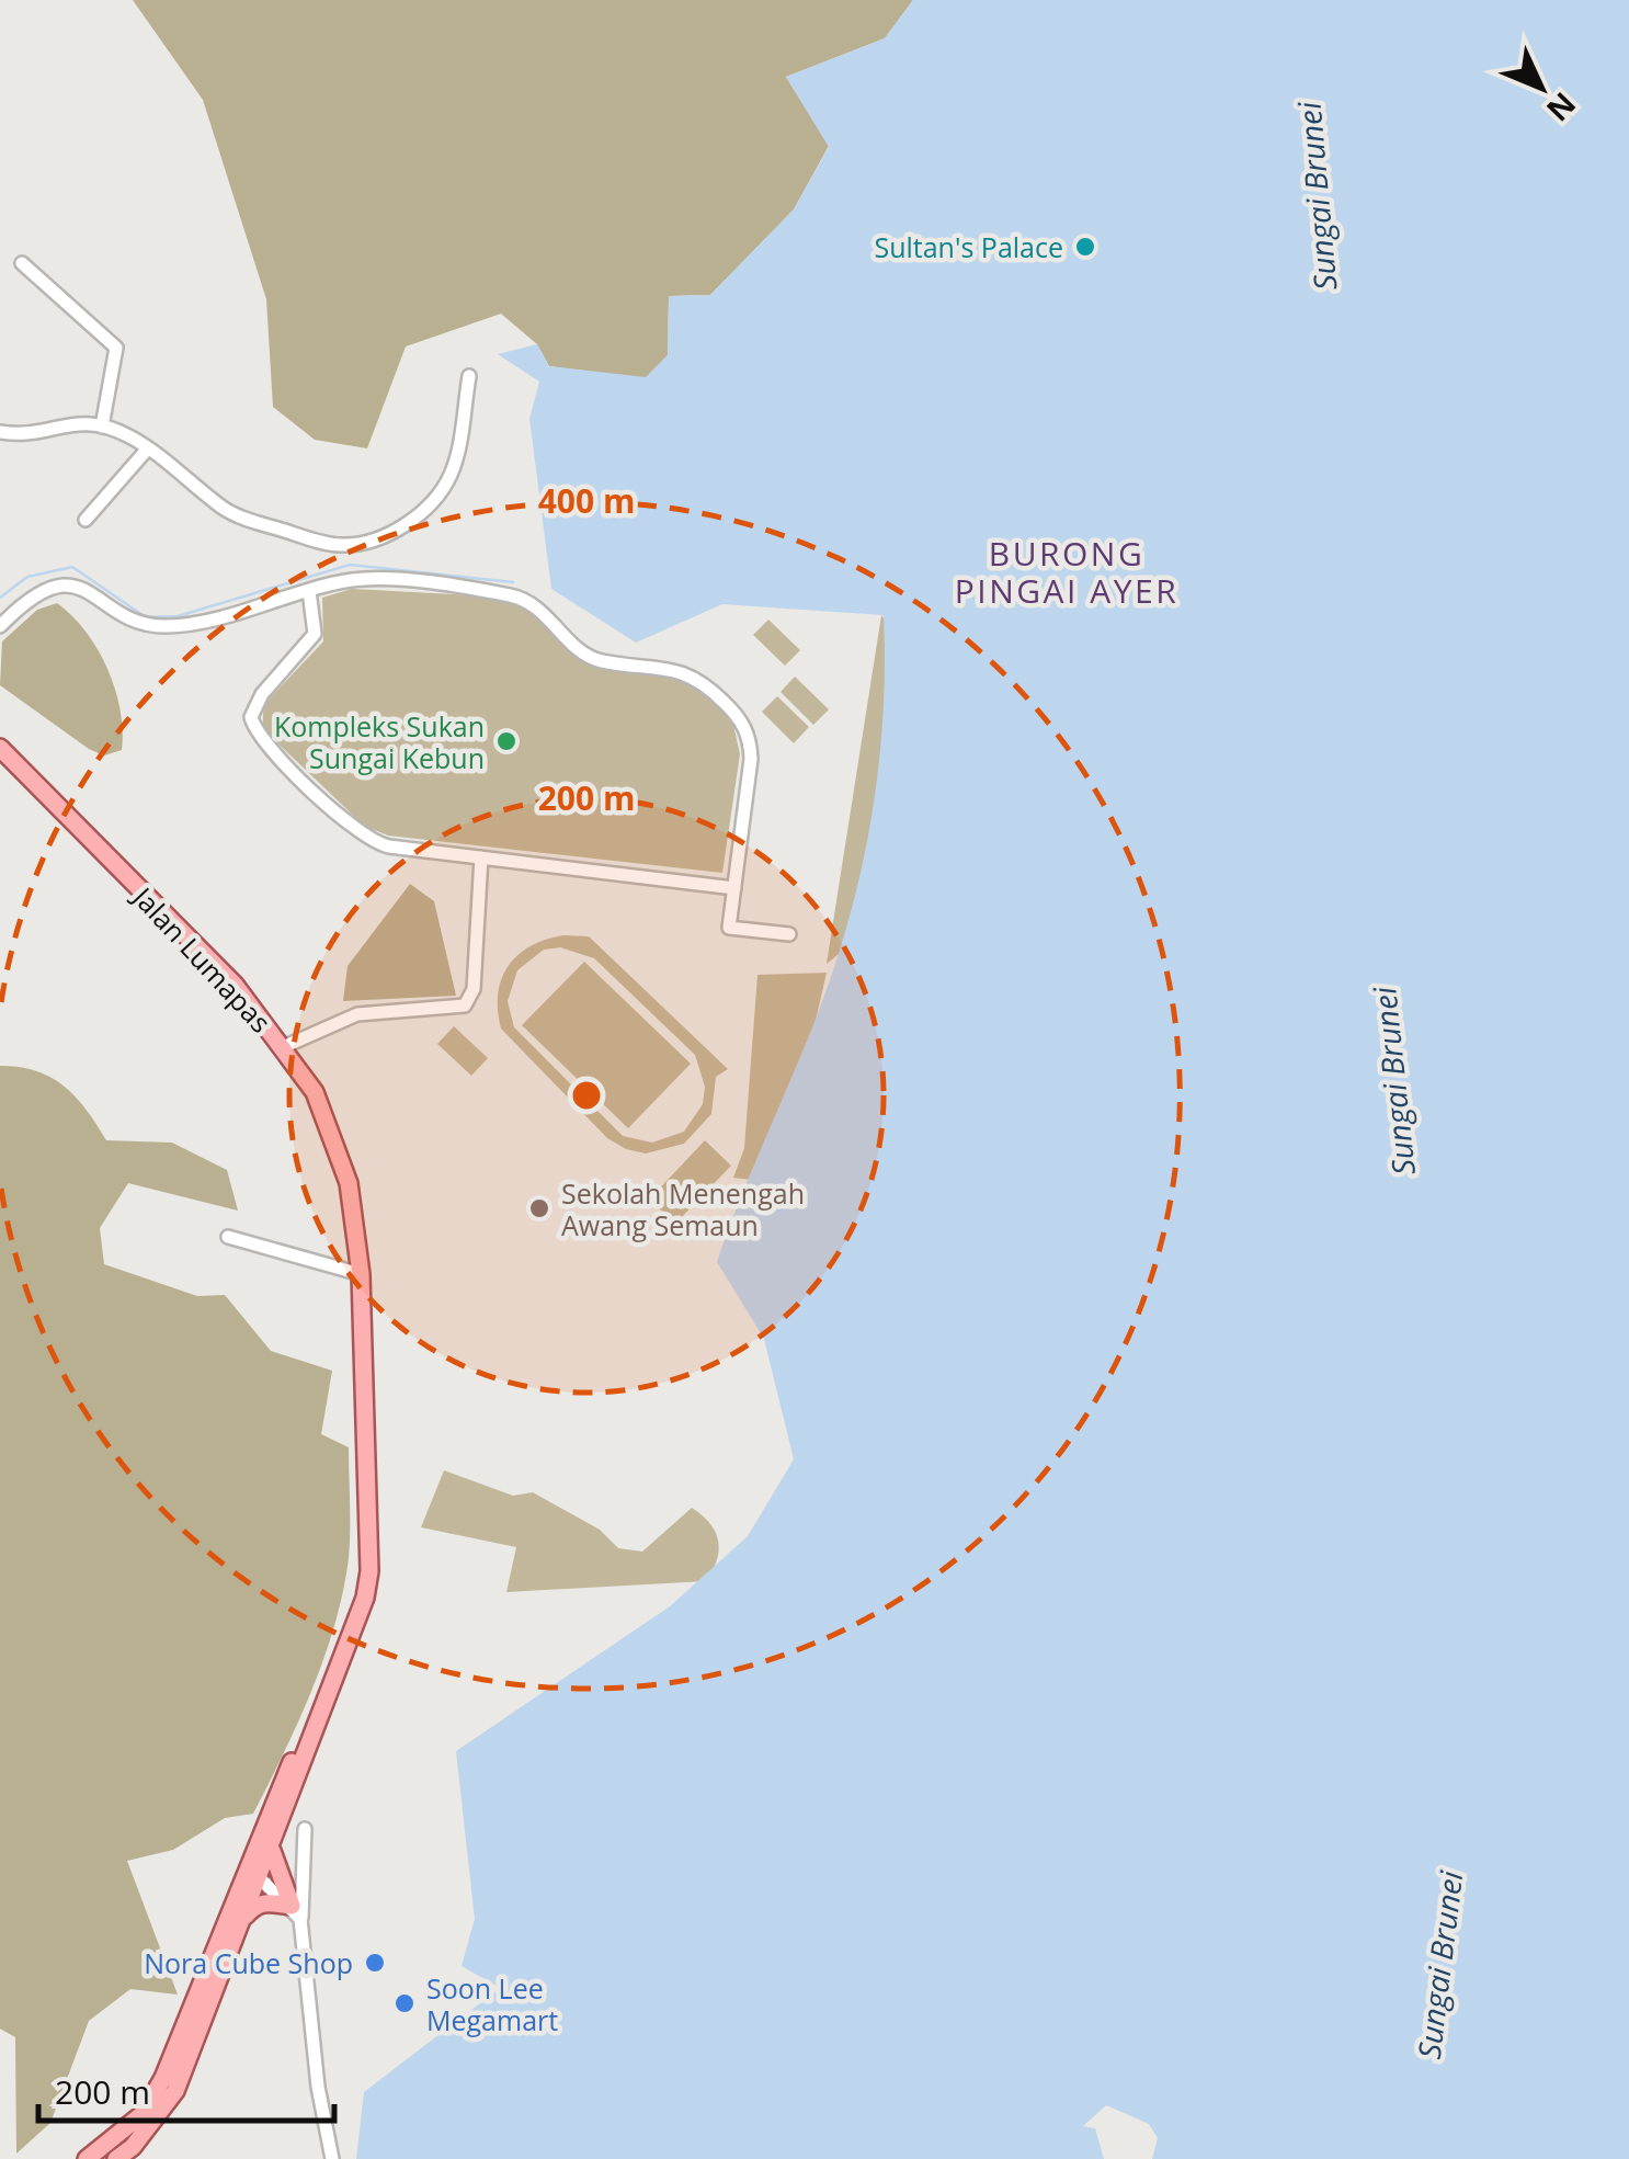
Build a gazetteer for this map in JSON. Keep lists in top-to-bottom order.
{
  "streets": {
    "main road": ["Jalan Lumapas"]
  },
  "districts": ["BURONG PINGAI AYER"],
  "water": ["Sungai Brunei"],
  "places": [
    "Sultan's Palace",
    "Kompleks Sukan Sungai Kebun",
    "Sekolah Menengah Awang Semaun",
    "Nora Cube Shop",
    "Soon Lee Megamart"
  ],
  "scale_bar": "200 m",
  "north": "bottom right",
  "rings": ["400 m", "200 m"]
}
